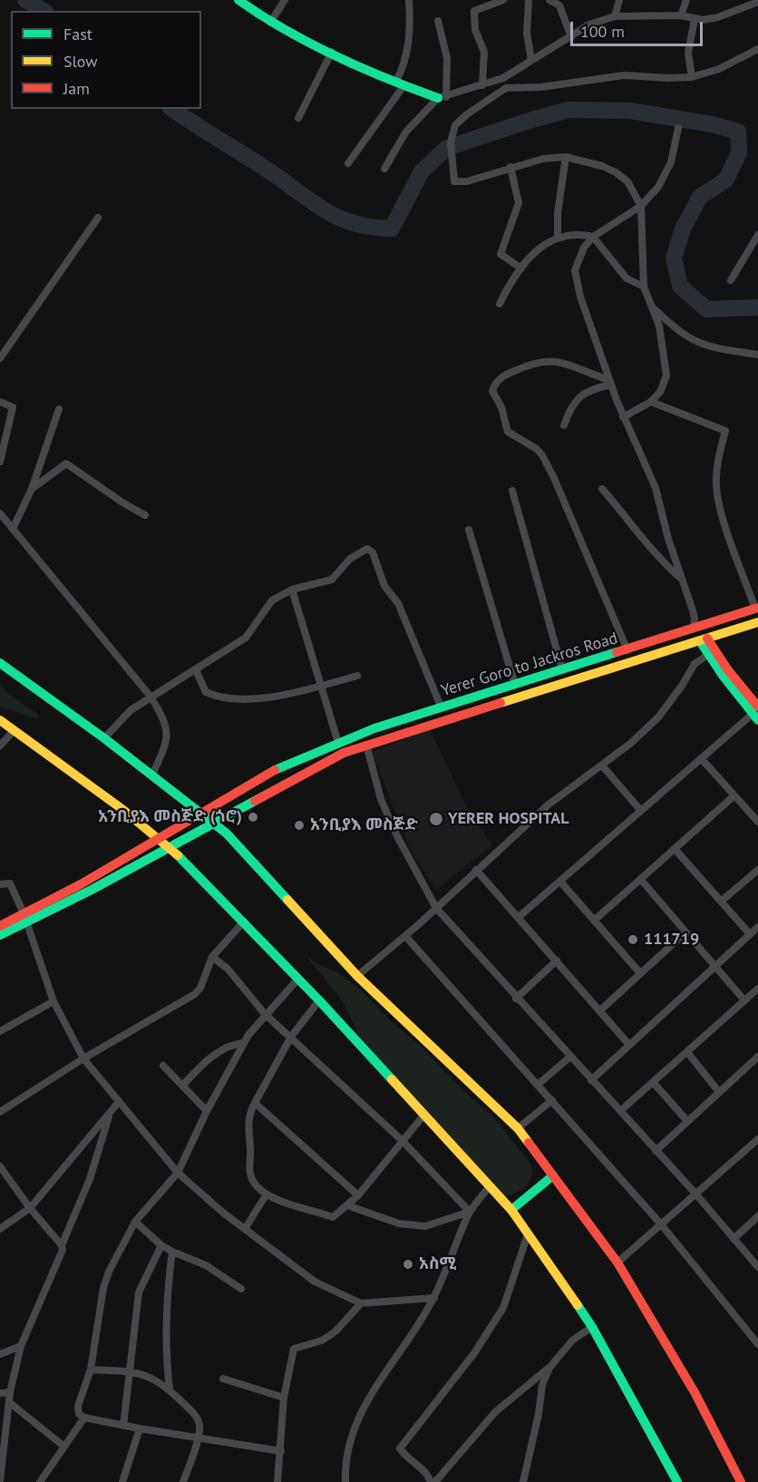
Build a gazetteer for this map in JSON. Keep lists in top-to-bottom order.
{
  "streets": {
    "main road": ["Yerer Goro to Jackros Road"]
  },
  "places": [
    "አንቢያእ መስጅድ (ጎሮ)",
    "YERER HOSPITAL",
    "አንቢያእ መስጅድ",
    "111719",
    "አስሚ"
  ],
  "legend": ["Fast", "Slow", "Jam"],
  "scale_bar": "100 m"
}
